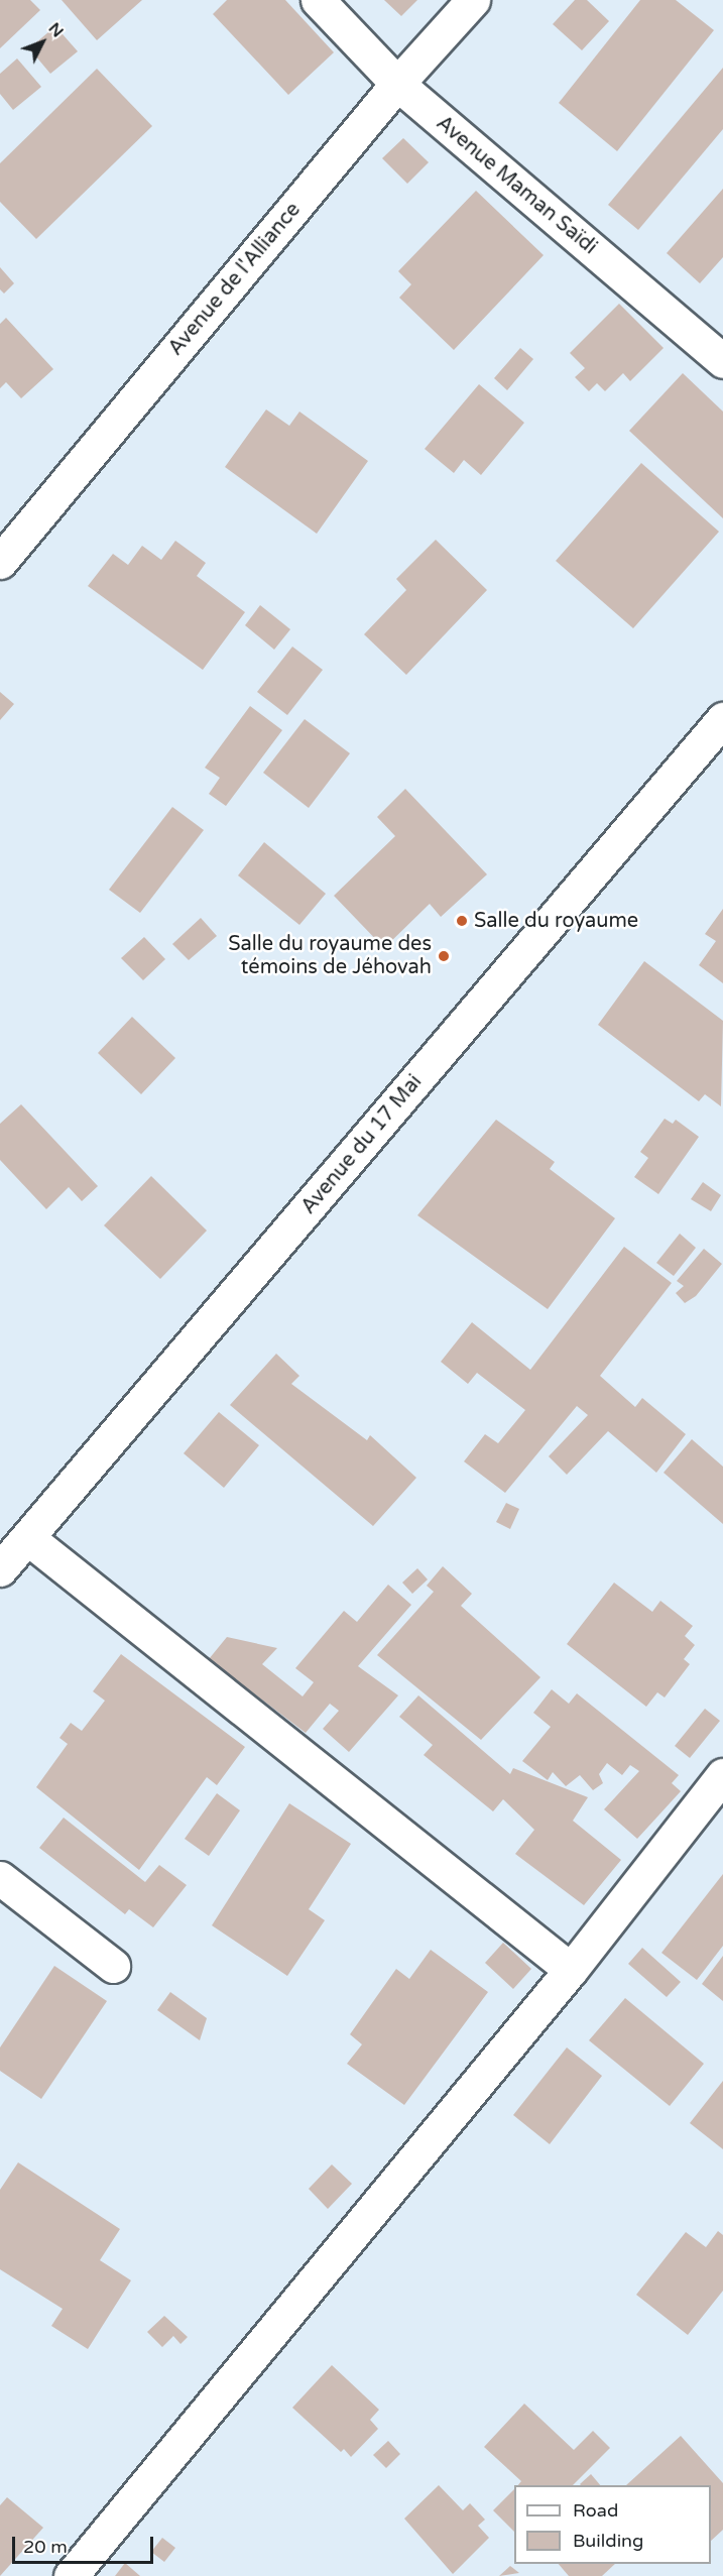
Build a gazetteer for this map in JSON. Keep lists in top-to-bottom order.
{
  "streets": {
    "street": ["Avenue Maman Saïdi", "Avenue de l'Alliance", "Avenue du 17 Mai"]
  },
  "crossings": [
    ["Avenue Maman Saïdi", "Avenue de l'Alliance"]
  ],
  "places": ["Salle du royaume", "Salle du royaume des témoins de Jéhovah"],
  "legend": ["Road", "Building"],
  "scale_bar": "20 m",
  "north": "top right"
}
